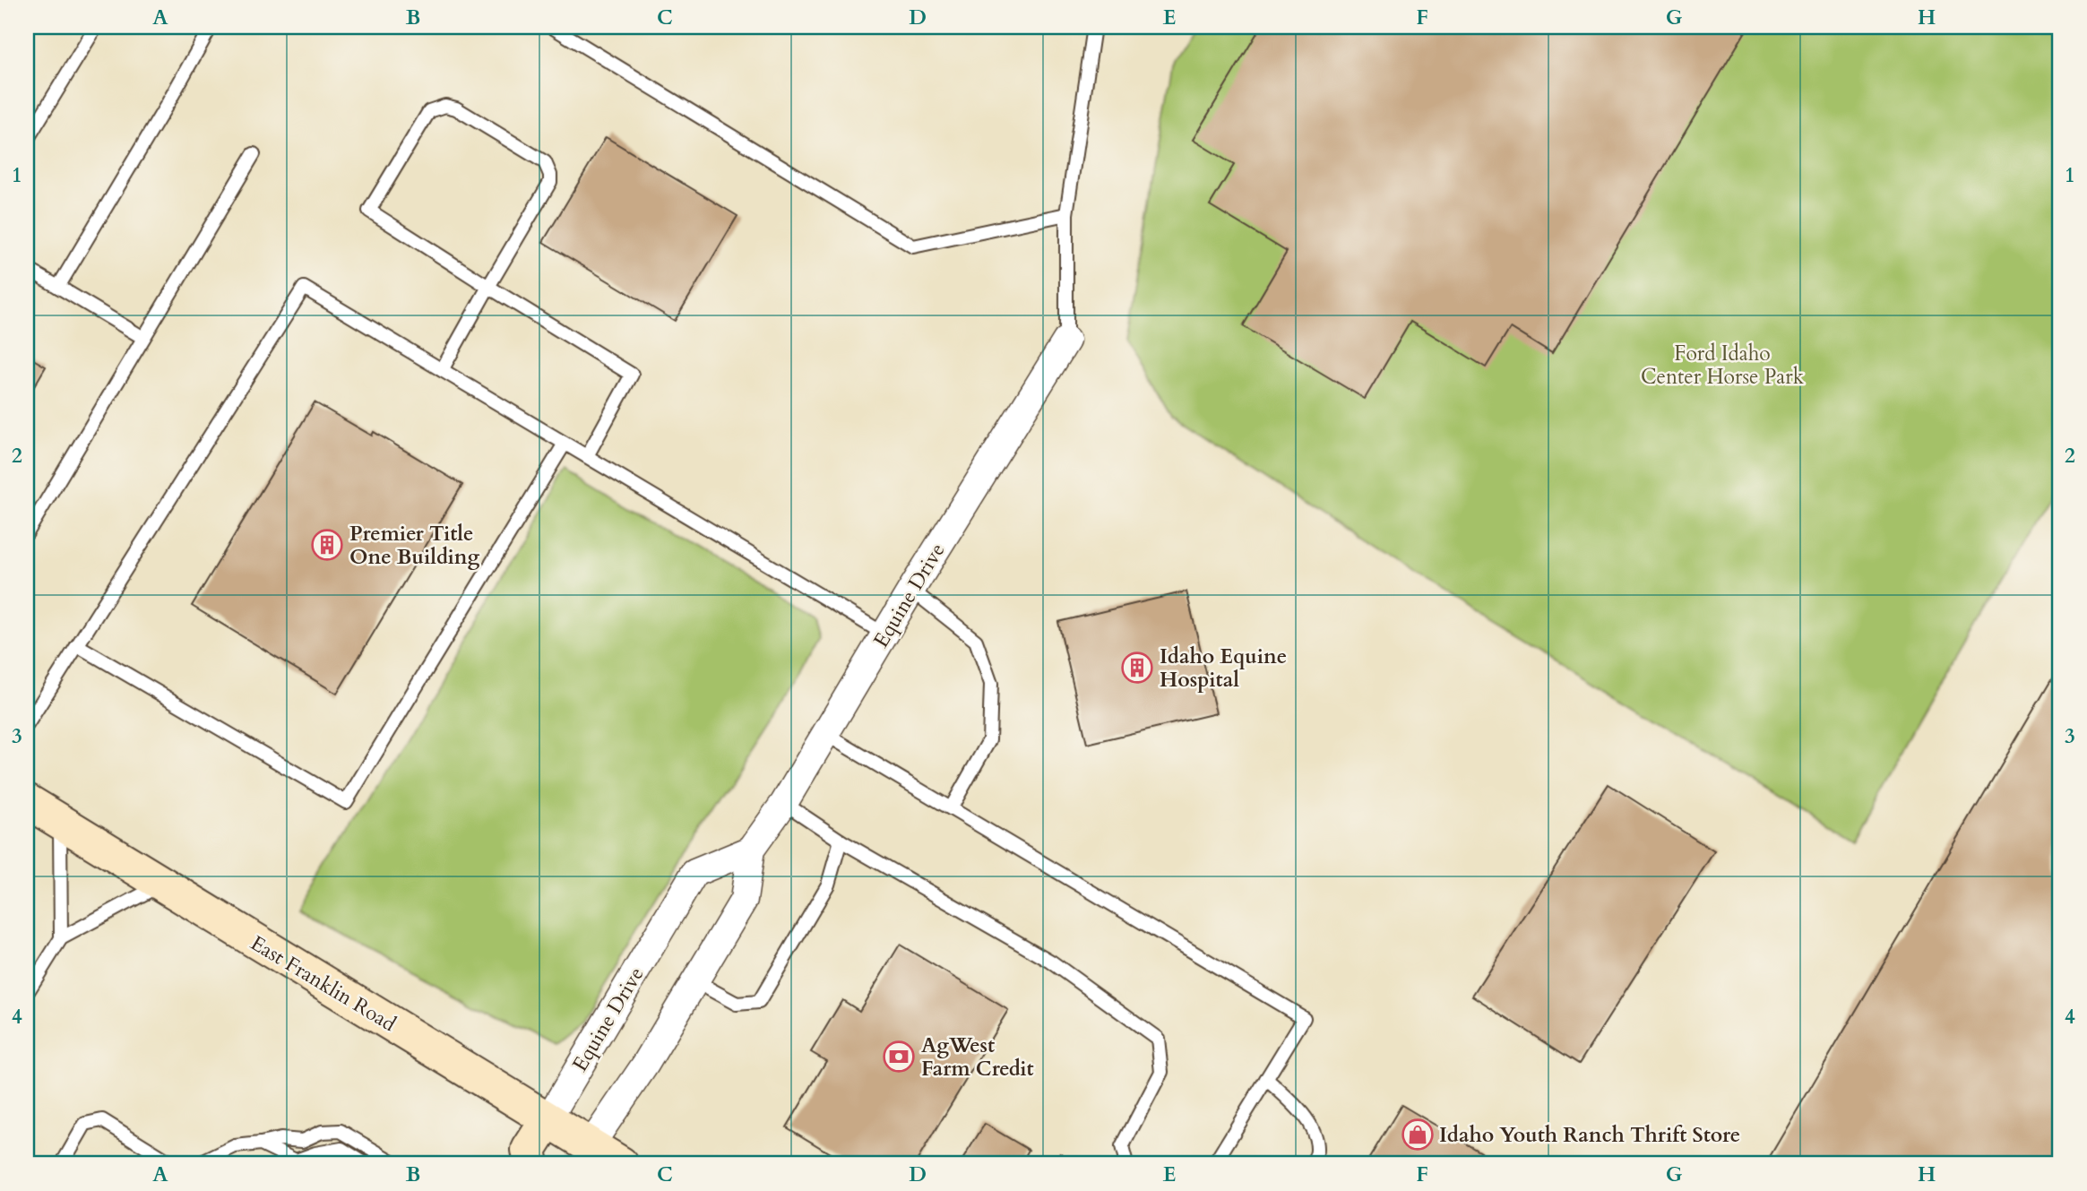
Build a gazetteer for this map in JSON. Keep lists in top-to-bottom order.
{
  "streets": {
    "main road": ["East Franklin Road"],
    "street": ["Equine Drive"]
  },
  "crossings": [
    ["Equine Drive", "East Franklin Road"]
  ],
  "parks": ["Ford Idaho Center Horse Park"],
  "places": {
    "building": ["Premier Title One Building", "Idaho Equine Hospital"],
    "bank": ["AgWest Farm Credit"],
    "shop": ["Idaho Youth Ranch Thrift Store"]
  },
  "grid": {
    "columns": [
      "A",
      "B",
      "C",
      "D",
      "E",
      "F",
      "G",
      "H"
    ],
    "rows": [
      "1",
      "2",
      "3",
      "4"
    ]
  }
}
